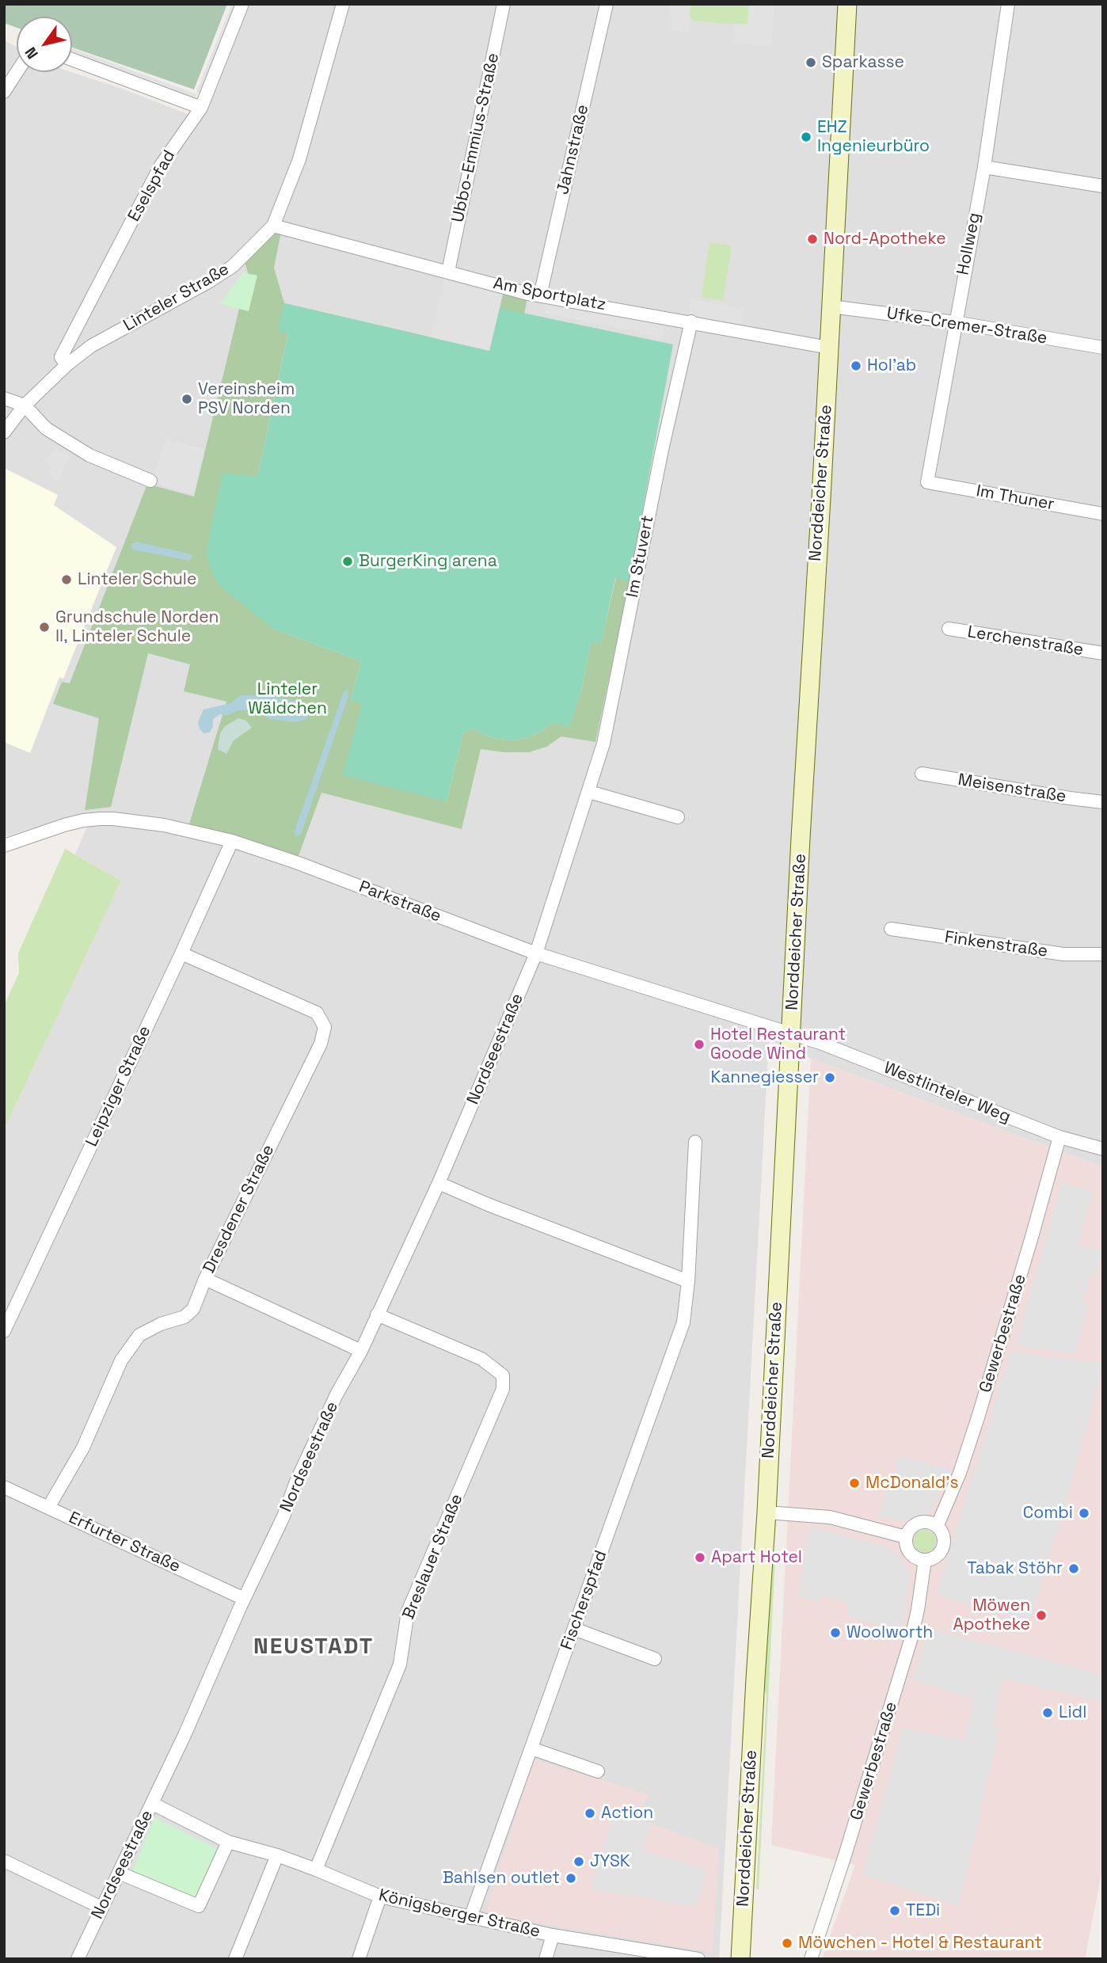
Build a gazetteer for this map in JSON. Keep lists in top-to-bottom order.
{
  "streets": {
    "main road": ["Norddeicher Straße"],
    "street": [
      "Ubbo-Emmius-Straße",
      "Jahnstraße",
      "Eselspfad",
      "Hollweg",
      "Am Sportplatz",
      "Linteler Straße",
      "Ufke-Cremer-Straße",
      "Im Thuner",
      "Im Stuvert",
      "Lerchenstraße",
      "Meisenstraße",
      "Parkstraße",
      "Finkenstraße",
      "Nordseestraße",
      "Leipziger Straße",
      "Westlinteler Weg",
      "Dresdener Straße",
      "Gewerbestraße",
      "Erfurter Straße",
      "Breslauer Straße",
      "Fischerspfad",
      "Königsberger Straße"
    ]
  },
  "crossings": [
    ["Ubbo-Emmius-Straße", "Am Sportplatz"],
    ["Jahnstraße", "Am Sportplatz"],
    ["Eselspfad", "Linteler Straße"],
    ["Hollweg", "Ufke-Cremer-Straße"],
    ["Hollweg", "Im Thuner"],
    ["Am Sportplatz", "Linteler Straße"],
    ["Am Sportplatz", "Norddeicher Straße"],
    ["Am Sportplatz", "Im Stuvert"],
    ["Ufke-Cremer-Straße", "Norddeicher Straße"],
    ["Norddeicher Straße", "Parkstraße"],
    ["Norddeicher Straße", "Westlinteler Weg"],
    ["Im Stuvert", "Parkstraße"],
    ["Im Stuvert", "Nordseestraße"],
    ["Parkstraße", "Nordseestraße"],
    ["Parkstraße", "Leipziger Straße"],
    ["Parkstraße", "Westlinteler Weg"],
    ["Nordseestraße", "Erfurter Straße"],
    ["Nordseestraße", "Breslauer Straße"],
    ["Nordseestraße", "Königsberger Straße"],
    ["Leipziger Straße", "Dresdener Straße"],
    ["Westlinteler Weg", "Gewerbestraße"],
    ["Dresdener Straße", "Erfurter Straße"],
    ["Breslauer Straße", "Königsberger Straße"],
    ["Fischerspfad", "Königsberger Straße"]
  ],
  "districts": ["NEUSTADT"],
  "parks": ["Linteler Wäldchen"],
  "places": [
    "Sparkasse",
    "EHZ Ingenieurbüro",
    "Nord-Apotheke",
    "Hol'ab",
    "Vereinsheim PSV Norden",
    "BurgerKing arena",
    "Linteler Schule",
    "Grundschule Norden II, Linteler Schule",
    "Hotel Restaurant Goode Wind",
    "Kannegiesser",
    "McDonald's",
    "Combi",
    "Apart Hotel",
    "Tabak Stöhr",
    "Möwen Apotheke",
    "Woolworth",
    "Lidl",
    "Action",
    "JYSK",
    "Bahlsen outlet",
    "TEDi",
    "Möwchen - Hotel & Restaurant"
  ],
  "north": "bottom left"
}
